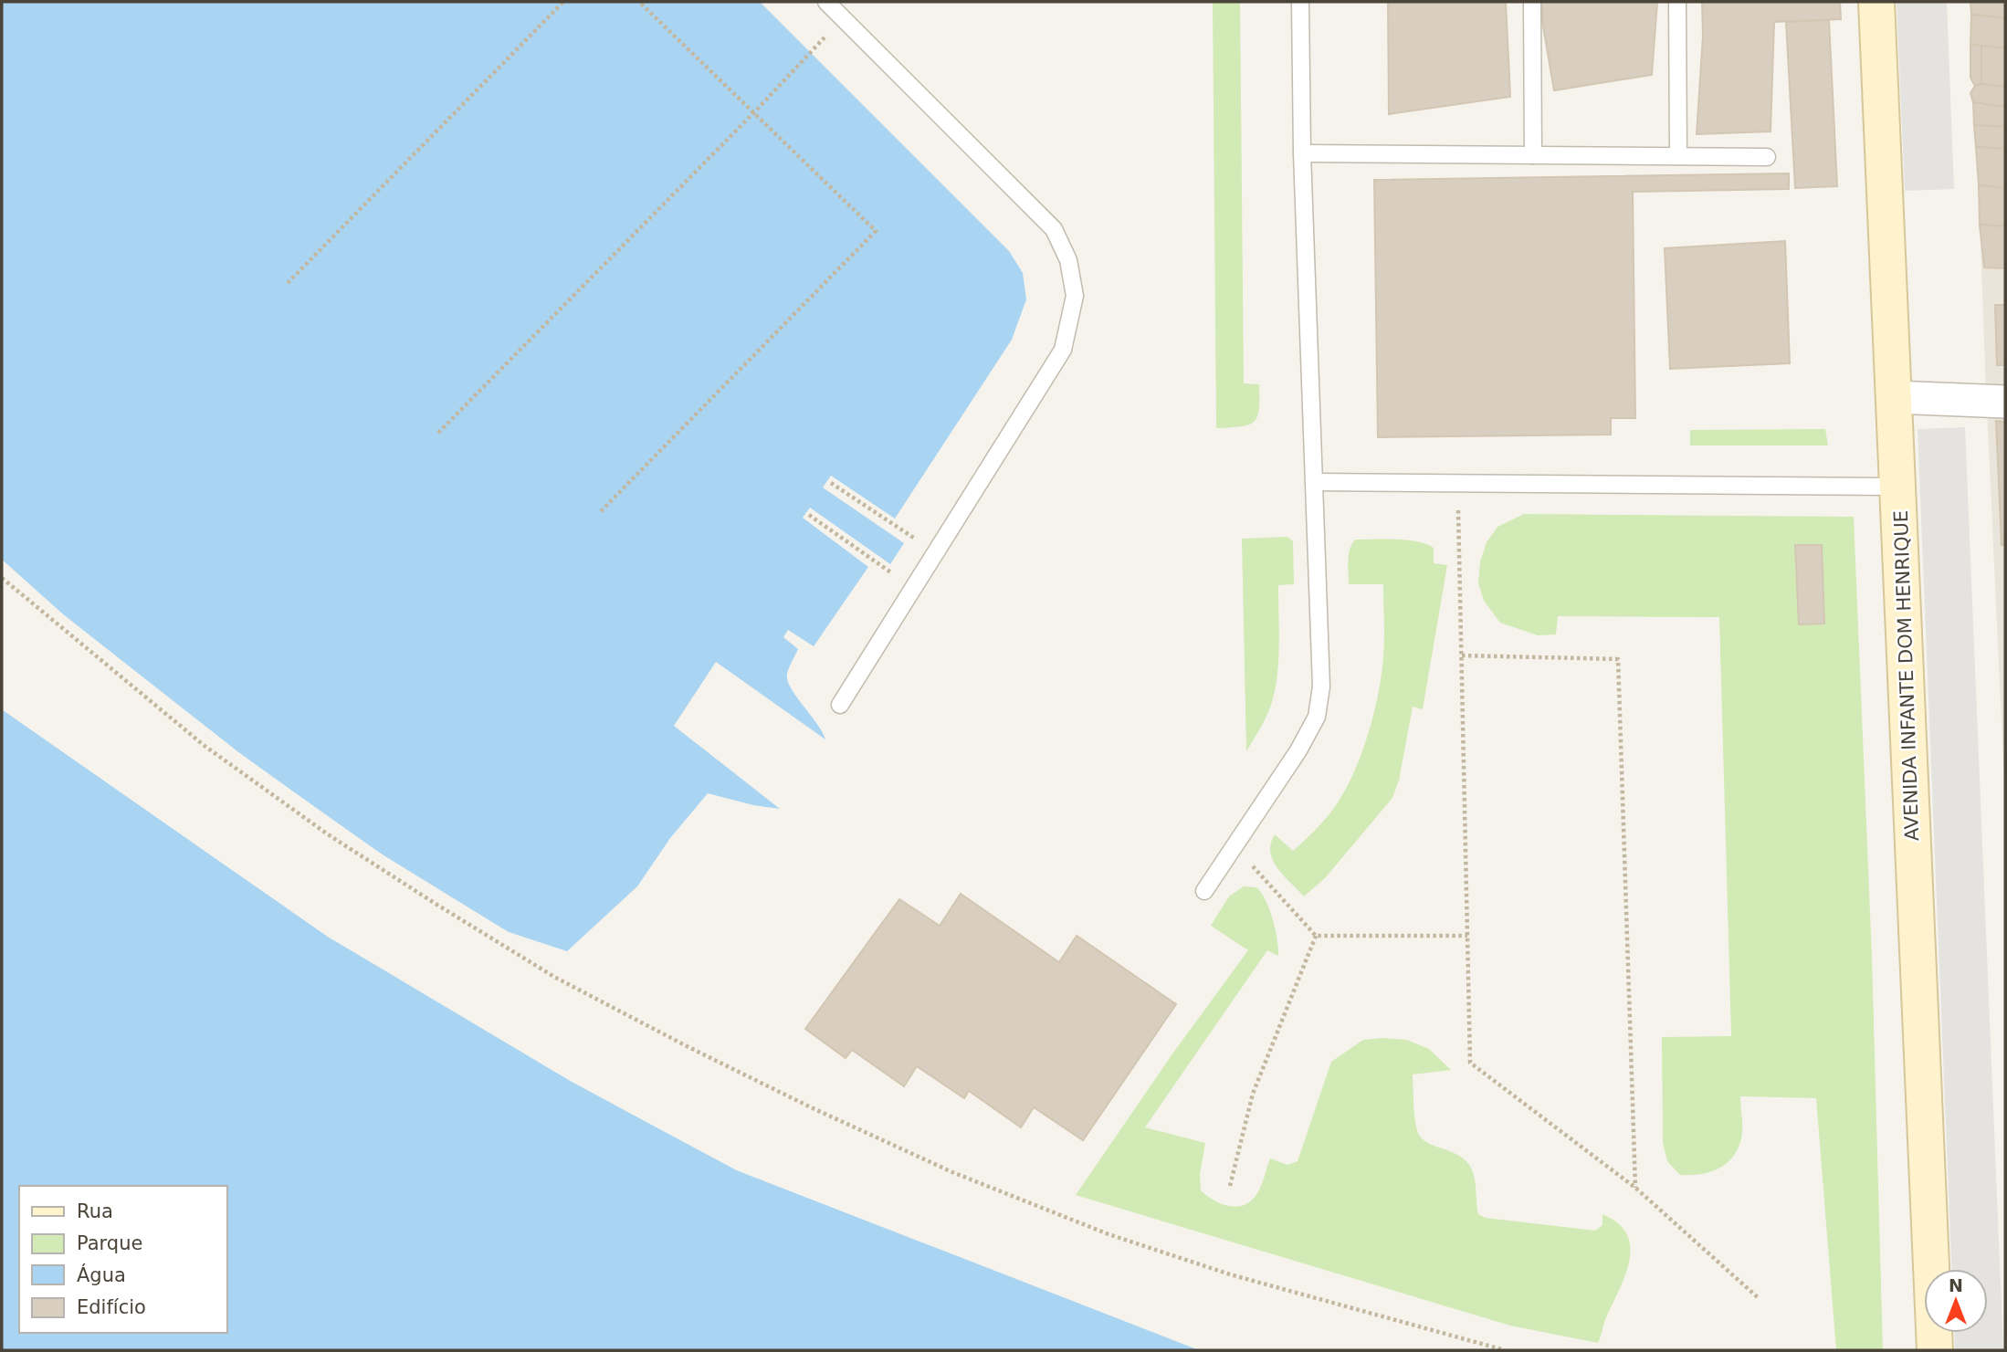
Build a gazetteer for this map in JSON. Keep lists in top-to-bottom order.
{
  "streets": {
    "main road": ["AVENIDA INFANTE DOM HENRIQUE"]
  },
  "legend": [
    "Rua",
    "Parque",
    "Água",
    "Edifício"
  ],
  "north": "top"
}
